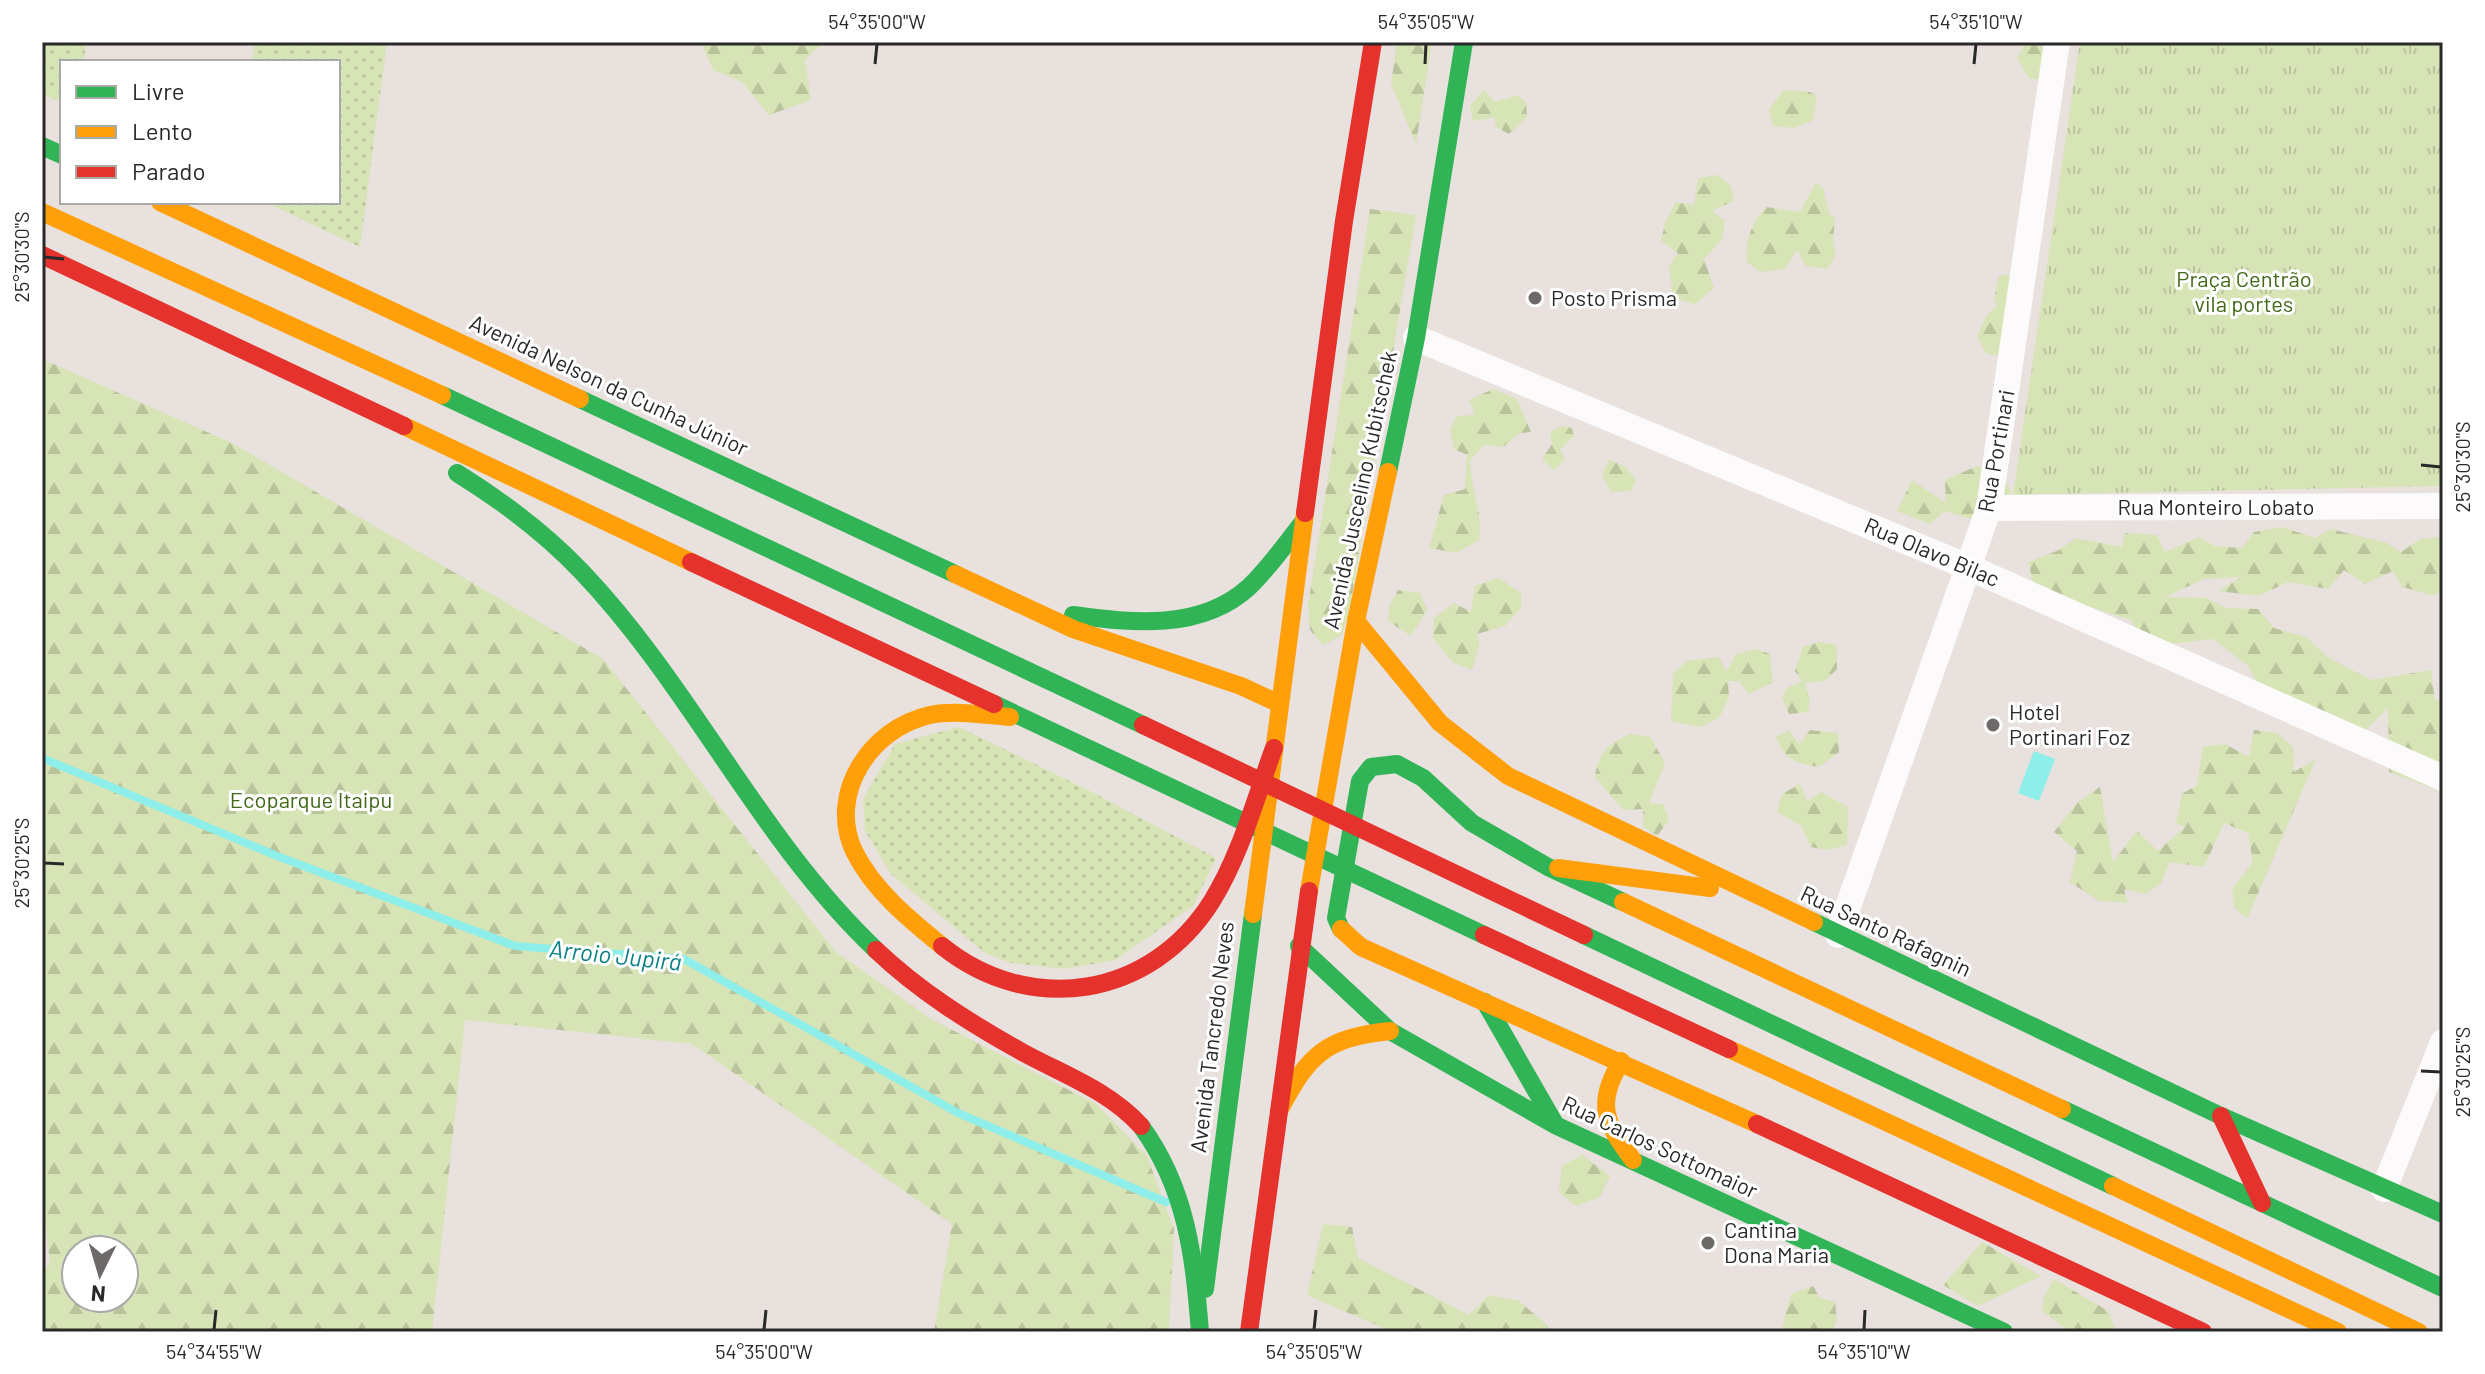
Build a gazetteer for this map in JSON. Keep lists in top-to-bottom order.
{
  "streets": {
    "main road": [
      "Avenida Nelson da Cunha Júnior",
      "Avenida Juscelino Kubitschek",
      "Rua Santo Rafagnin",
      "Avenida Tancredo Neves",
      "Rua Carlos Sottomaior"
    ],
    "street": ["Rua Portinari", "Rua Monteiro Lobato", "Rua Olavo Bilac"]
  },
  "crossings": [
    ["Avenida Nelson da Cunha Júnior", "Avenida Juscelino Kubitschek"],
    ["Rua Portinari", "Rua Monteiro Lobato"],
    ["Rua Portinari", "Rua Olavo Bilac"],
    ["Rua Portinari", "Rua Santo Rafagnin"],
    ["Avenida Juscelino Kubitschek", "Rua Olavo Bilac"],
    ["Avenida Juscelino Kubitschek", "Rua Santo Rafagnin"],
    ["Avenida Juscelino Kubitschek", "Avenida Tancredo Neves"],
    ["Avenida Juscelino Kubitschek", "Rua Carlos Sottomaior"]
  ],
  "water": ["Arroio Jupirá"],
  "parks": ["Praça Centrão vila portes", "Ecoparque Itaipu"],
  "places": ["Posto Prisma", "Hotel Portinari Foz", "Cantina Dona Maria"],
  "legend": ["Livre", "Lento", "Parado"],
  "north": "bottom",
  "coordinates": [
    "54°35'00\"W",
    "54°35'05\"W",
    "54°35'10\"W",
    "25°30'30\"S",
    "25°30'25\"S",
    "54°34'55\"W"
  ]
}
